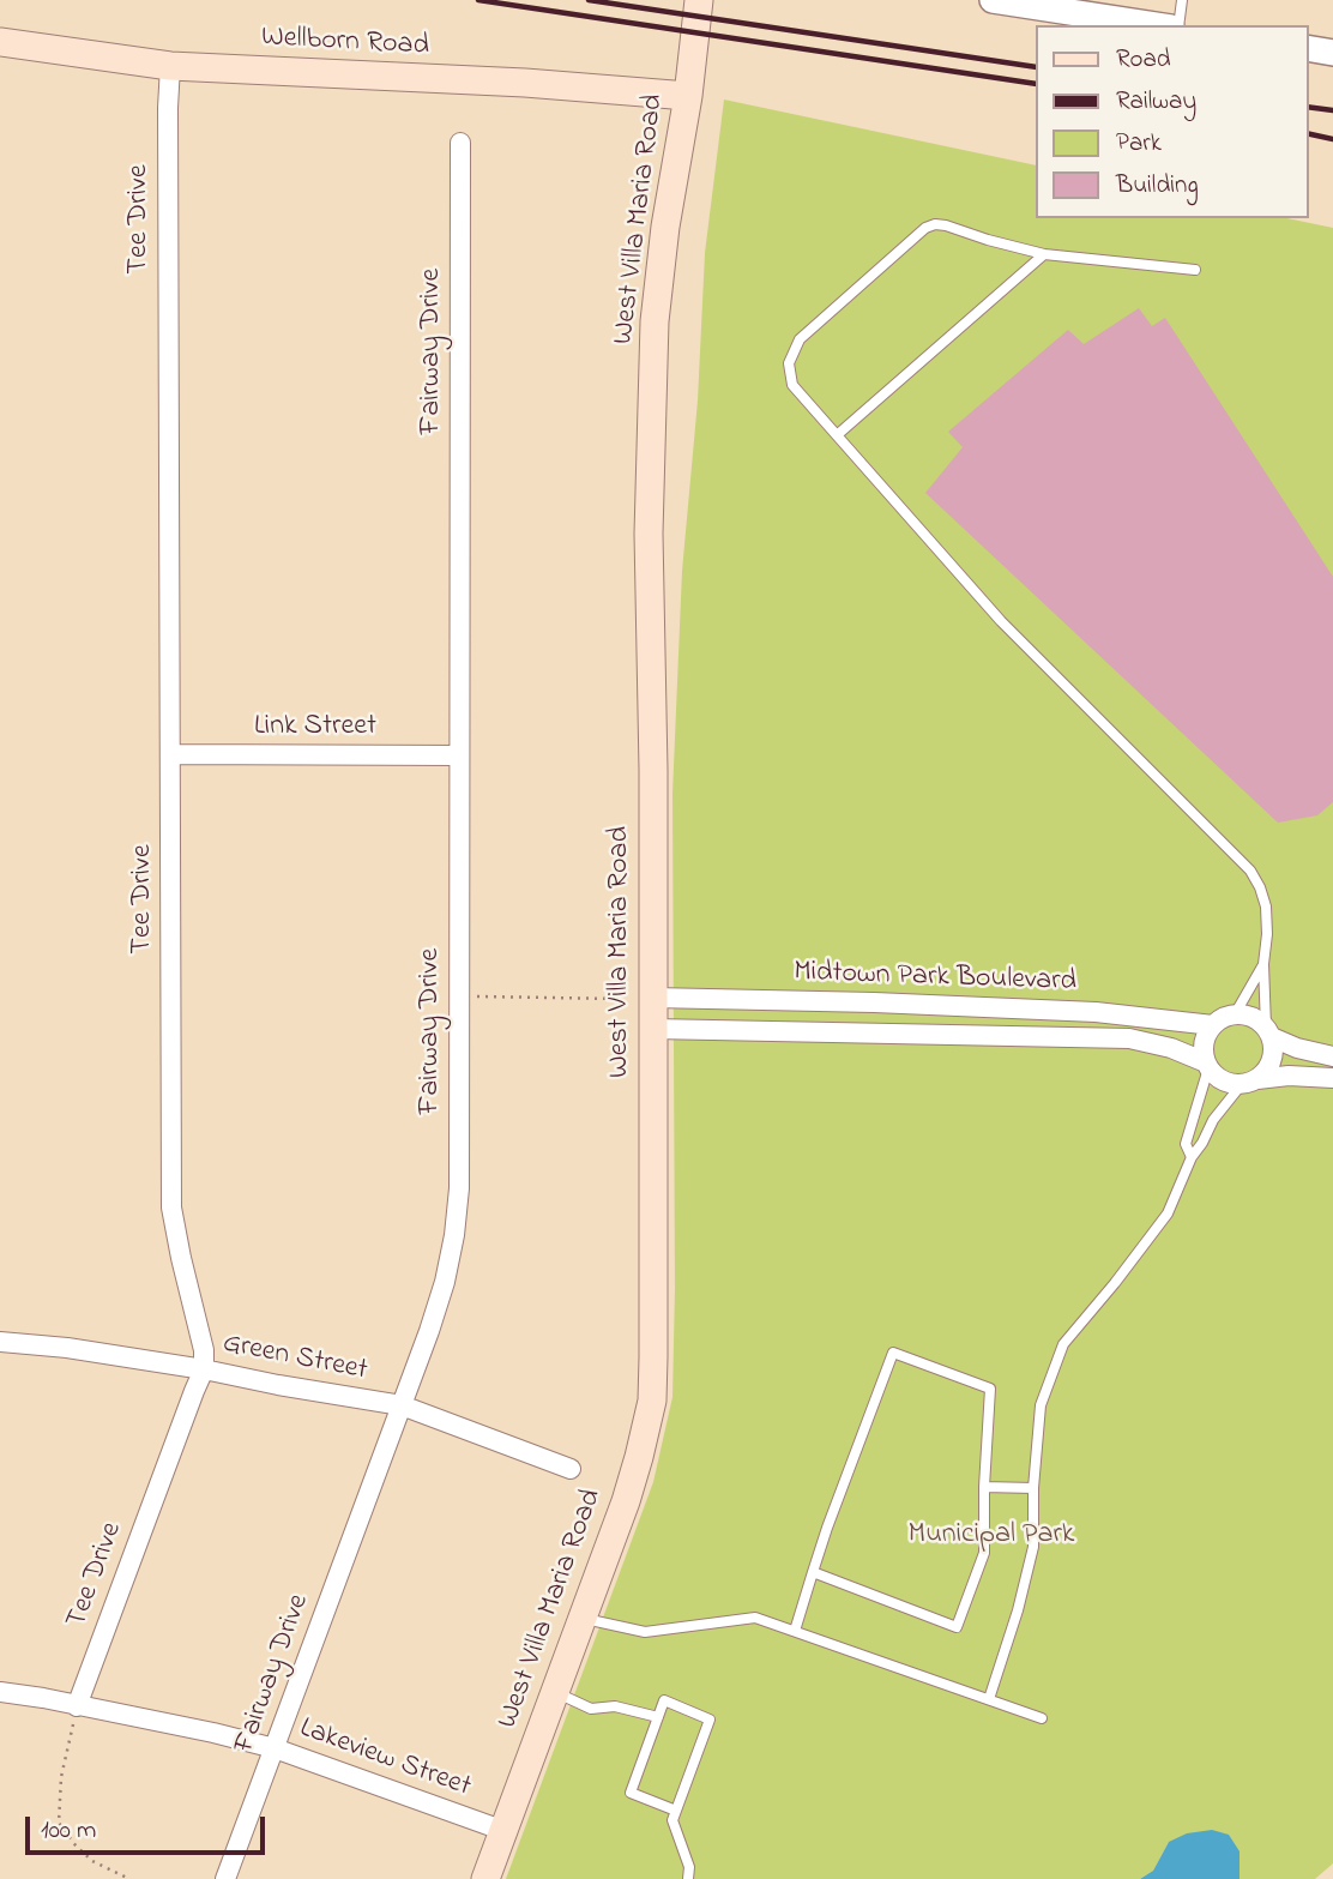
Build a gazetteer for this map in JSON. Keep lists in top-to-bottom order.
{
  "streets": {
    "main road": ["Wellborn Road", "West Villa Maria Road"],
    "street": [
      "Tee Drive",
      "Fairway Drive",
      "Link Street",
      "Midtown Park Boulevard",
      "Green Street",
      "Lakeview Street"
    ]
  },
  "crossings": [
    ["Wellborn Road", "Tee Drive"],
    ["Wellborn Road", "West Villa Maria Road"],
    ["Tee Drive", "Link Street"],
    ["Tee Drive", "Green Street"],
    ["Tee Drive", "Lakeview Street"],
    ["West Villa Maria Road", "Midtown Park Boulevard"],
    ["West Villa Maria Road", "Lakeview Street"],
    ["Fairway Drive", "Link Street"],
    ["Fairway Drive", "Green Street"],
    ["Fairway Drive", "Lakeview Street"]
  ],
  "parks": ["Municipal Park"],
  "legend": [
    "Road",
    "Railway",
    "Park",
    "Building"
  ],
  "scale_bar": "100 m"
}
